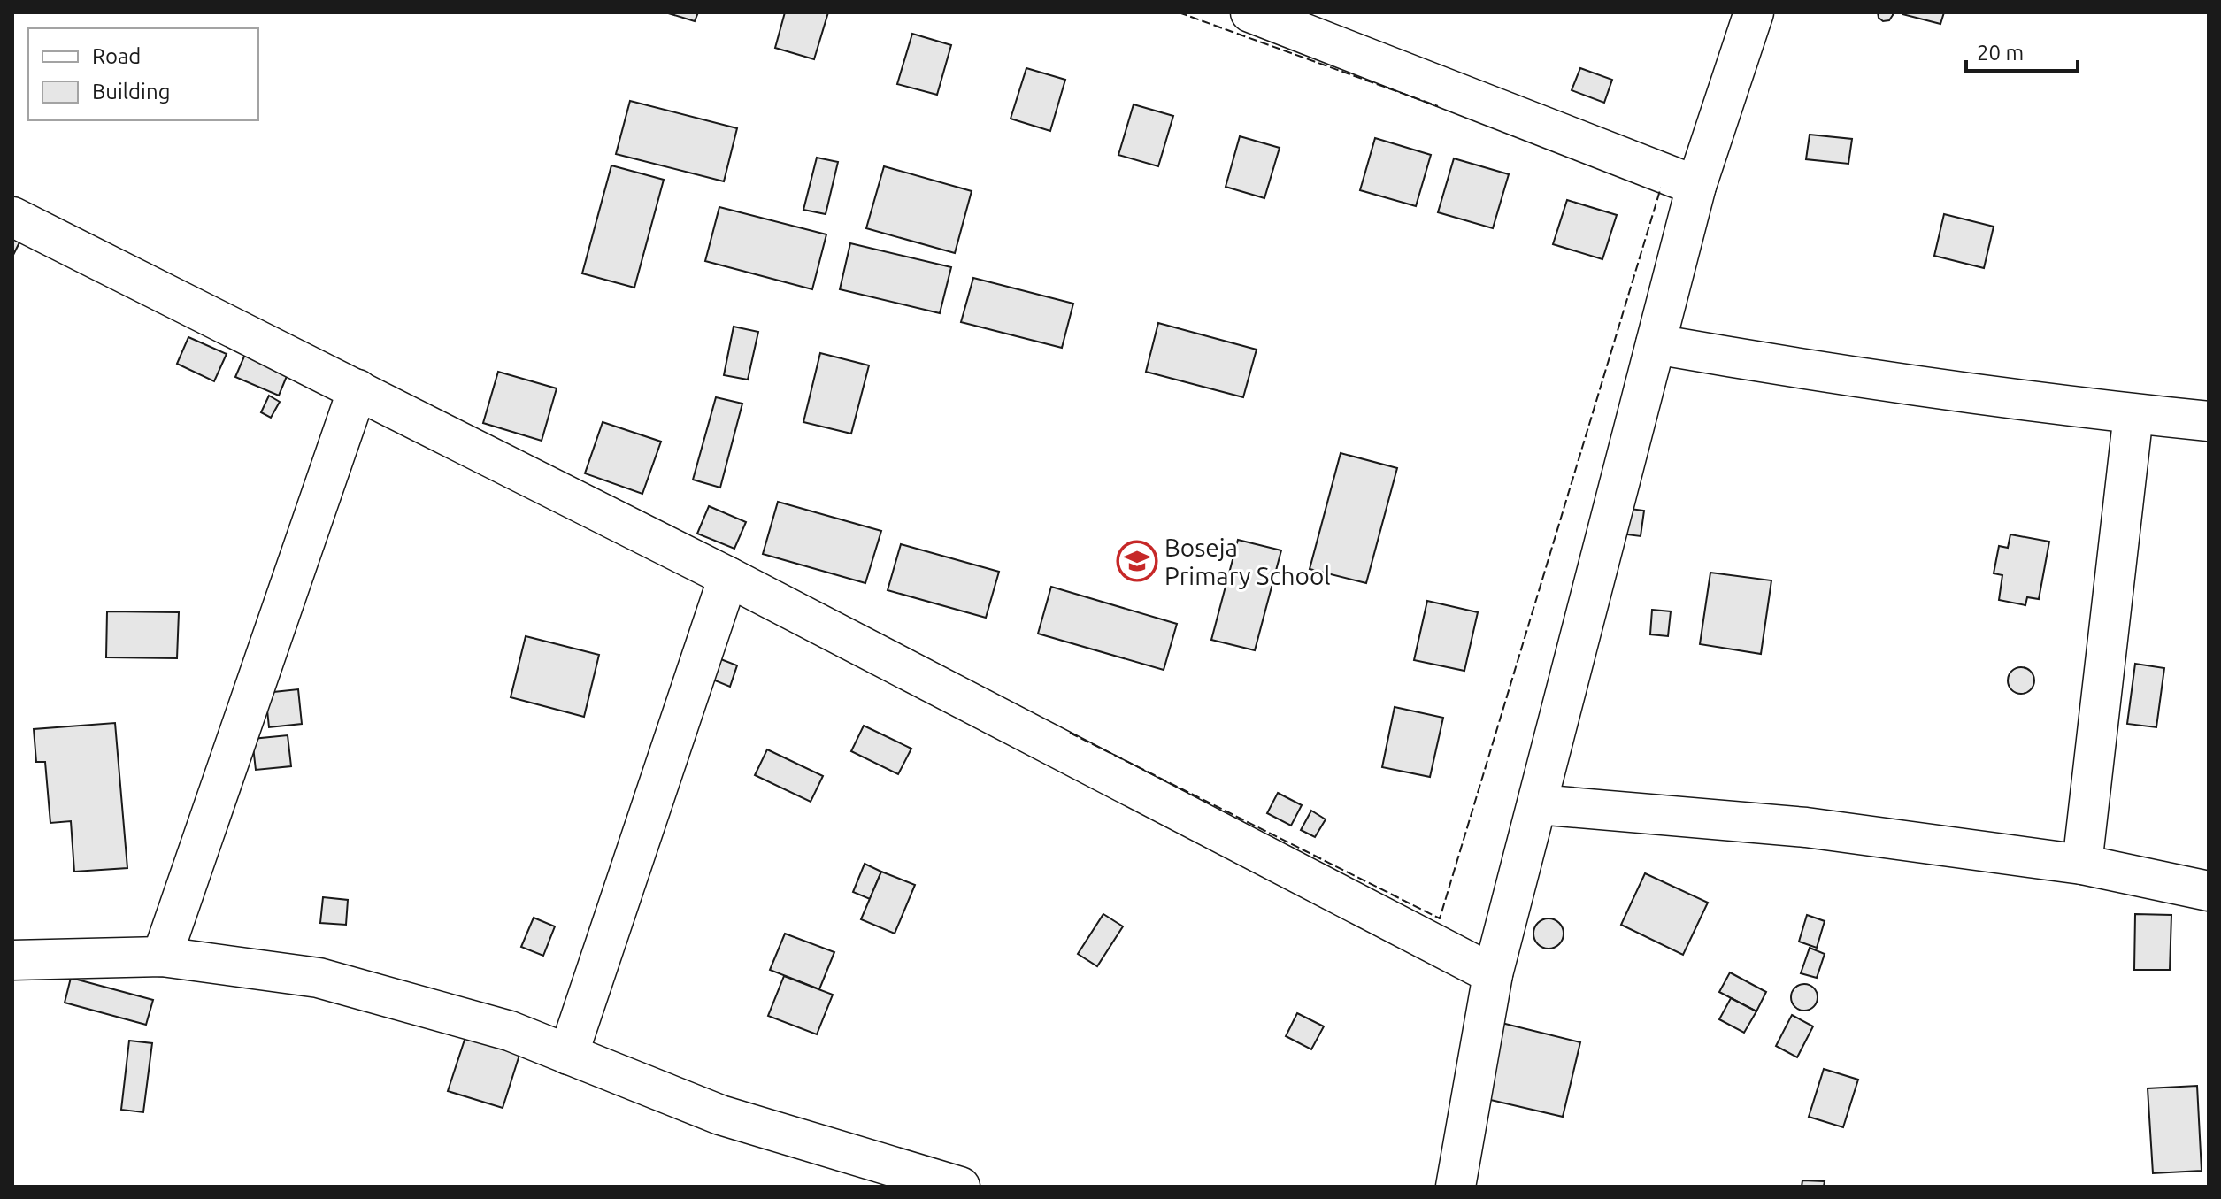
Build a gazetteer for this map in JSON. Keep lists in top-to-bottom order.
{
  "places": {
    "school or university": ["Boseja Primary School"]
  },
  "legend": ["Road", "Building"],
  "scale_bar": "20 m"
}
